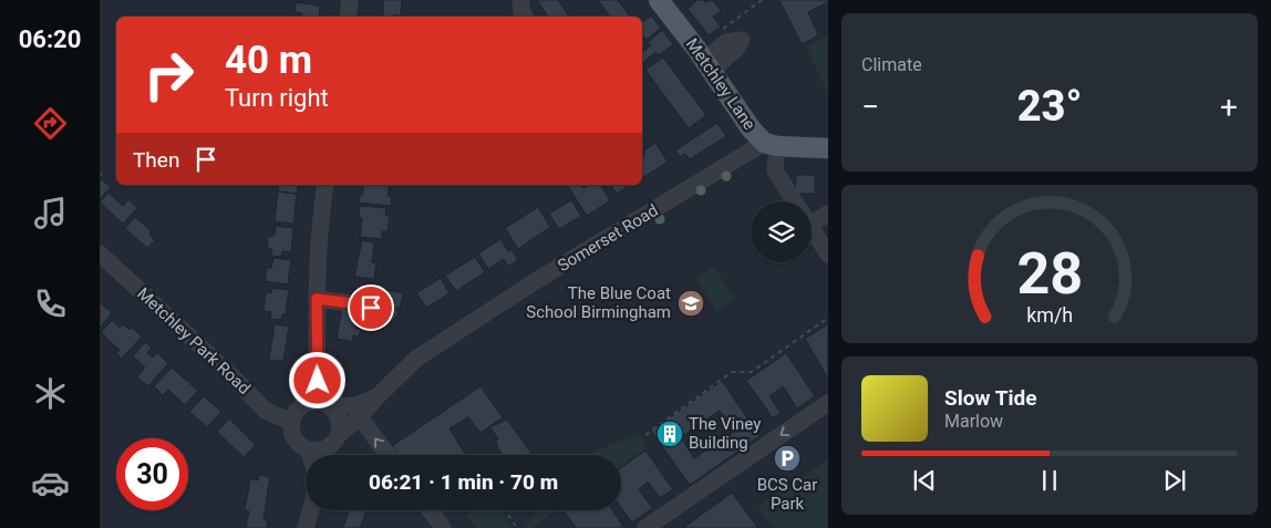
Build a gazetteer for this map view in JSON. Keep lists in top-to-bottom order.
{
  "streets": {
    "main road": ["Metchley Lane"],
    "street": ["Somerset Road", "Metchley Park Road"]
  },
  "crossings": [
    ["Metchley Lane", "Somerset Road"],
    ["Somerset Road", "Metchley Park Road"]
  ],
  "places": {
    "school or university": ["The Blue Coat School Birmingham"],
    "building": ["The Viney Building"],
    "parking": ["BCS Car Park"]
  },
  "page": {
    "tabs": "06:20",
    "tile": "Climate",
    "turn": ["40 m", "Turn right"],
    "heat": ["−", "23°", "+"],
    "then": "Then",
    "song": ["Slow Tide", "Marlow"],
    "limit": "30",
    "trip": "06:21 · 1 min · 70 m",
    "gauge": ["28", "km/h"]
  }
}
